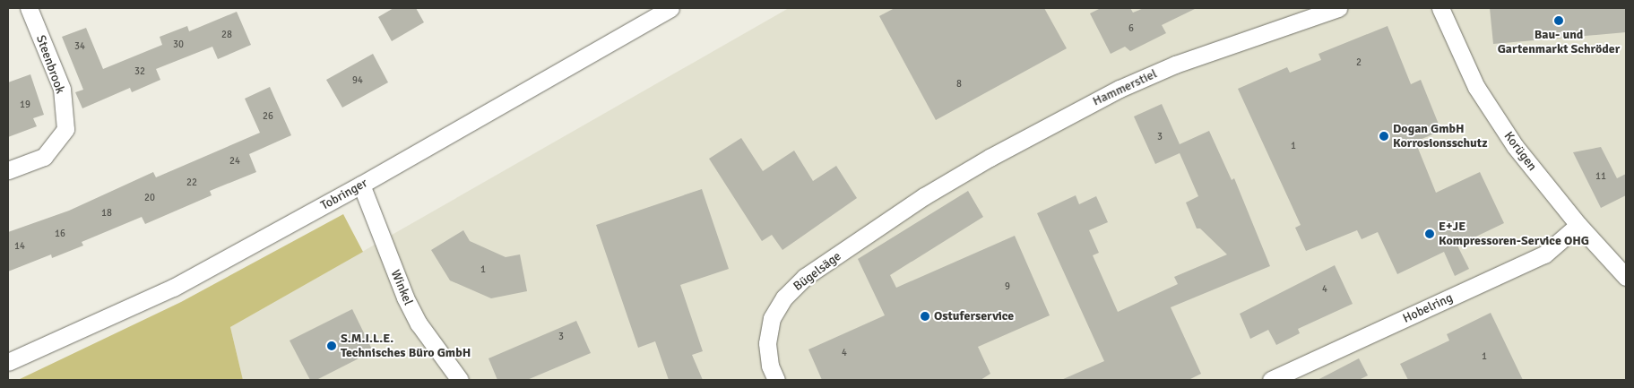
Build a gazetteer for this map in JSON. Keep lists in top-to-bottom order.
{
  "streets": {
    "street": [
      "Steenbrook",
      "Hammerstiel",
      "Korügen",
      "Tobringer",
      "Bügelsäge",
      "Winkel",
      "Hobelring"
    ]
  },
  "crossings": [
    ["Hammerstiel", "Bügelsäge"],
    ["Korügen", "Hobelring"],
    ["Tobringer", "Winkel"]
  ],
  "places": [
    "Bau- und Gartenmarkt Schröder",
    "Dogan GmbH Korrosionsschutz",
    "E+JE Kompressoren-Service OHG",
    "Ostuferservice",
    "S.M.I.L.E. Technisches Büro GmbH"
  ],
  "house_numbers": [
    "6",
    "28",
    "30",
    "34",
    "2",
    "32",
    "94",
    "8",
    "19",
    "26",
    "3",
    "1",
    "24",
    "11",
    "22",
    "20",
    "18",
    "16",
    "14",
    "1",
    "9",
    "4",
    "3",
    "4",
    "1"
  ]
}
